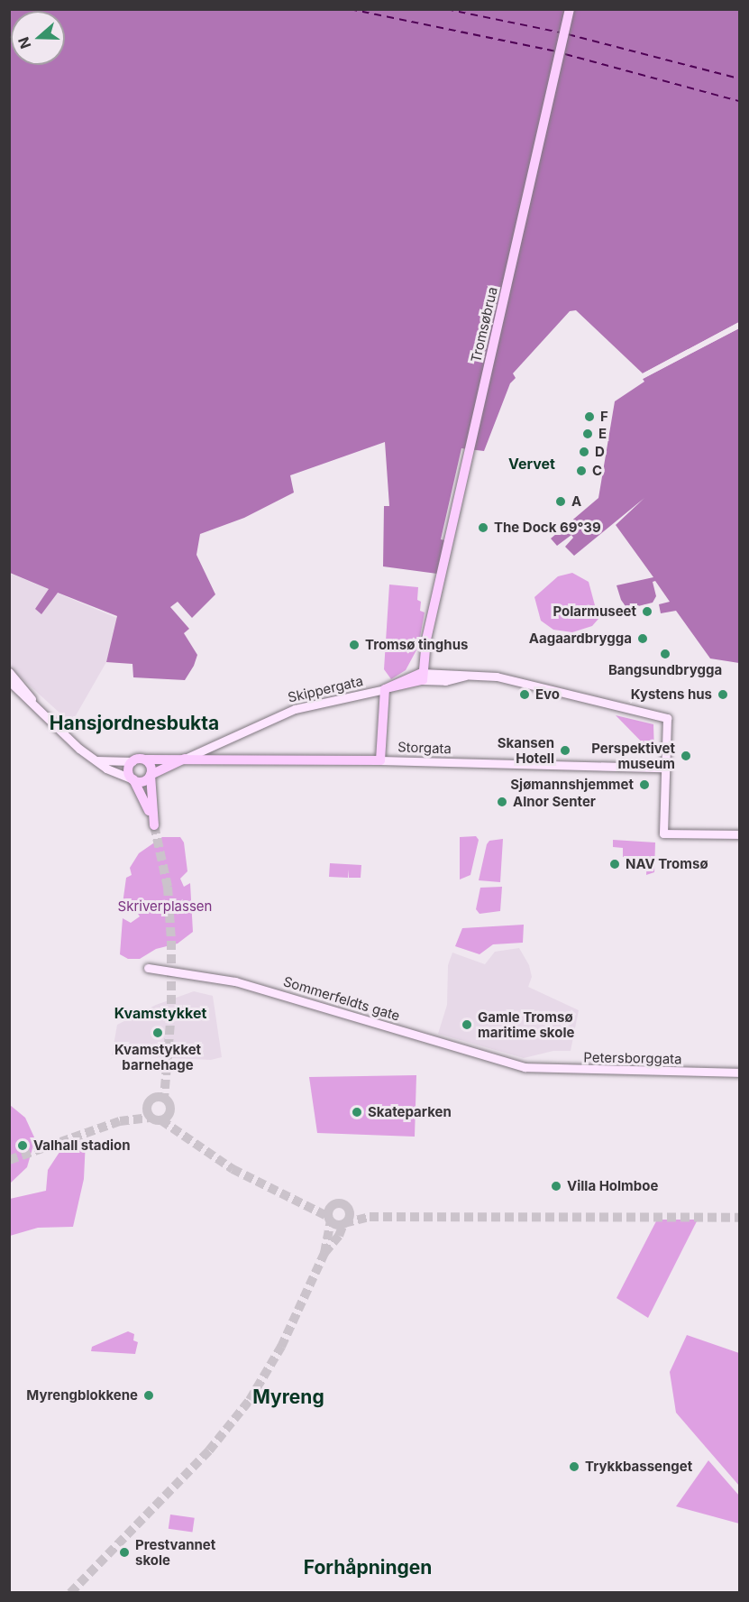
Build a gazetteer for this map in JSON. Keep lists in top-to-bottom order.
{
  "streets": {
    "main road": ["Tromsøbrua", "Skippergata", "Storgata"],
    "street": ["Sommerfeldts gate", "Petersborggata"]
  },
  "crossings": [
    ["Tromsøbrua", "Skippergata"],
    ["Skippergata", "Storgata"],
    ["Sommerfeldts gate", "Petersborggata"]
  ],
  "districts": [
    "Vervet",
    "Hansjordnesbukta",
    "Kvamstykket",
    "Myreng",
    "Forhåpningen"
  ],
  "parks": ["Skriverplassen"],
  "places": [
    "F",
    "E",
    "D",
    "C",
    "A",
    "The Dock 69°39",
    "Polarmuseet",
    "Aagaardbrygga",
    "Tromsø tinghus",
    "Bangsundbrygga",
    "Evo",
    "Kystens hus",
    "Skansen Hotell",
    "Perspektivet museum",
    "Sjømannshjemmet",
    "Alnor Senter",
    "NAV Tromsø",
    "Gamle Tromsø maritime skole",
    "Kvamstykket barnehage",
    "Skateparken",
    "Valhall stadion",
    "Villa Holmboe",
    "Myrengblokkene",
    "Trykkbassenget",
    "Prestvannet skole"
  ],
  "north": "left"
}
